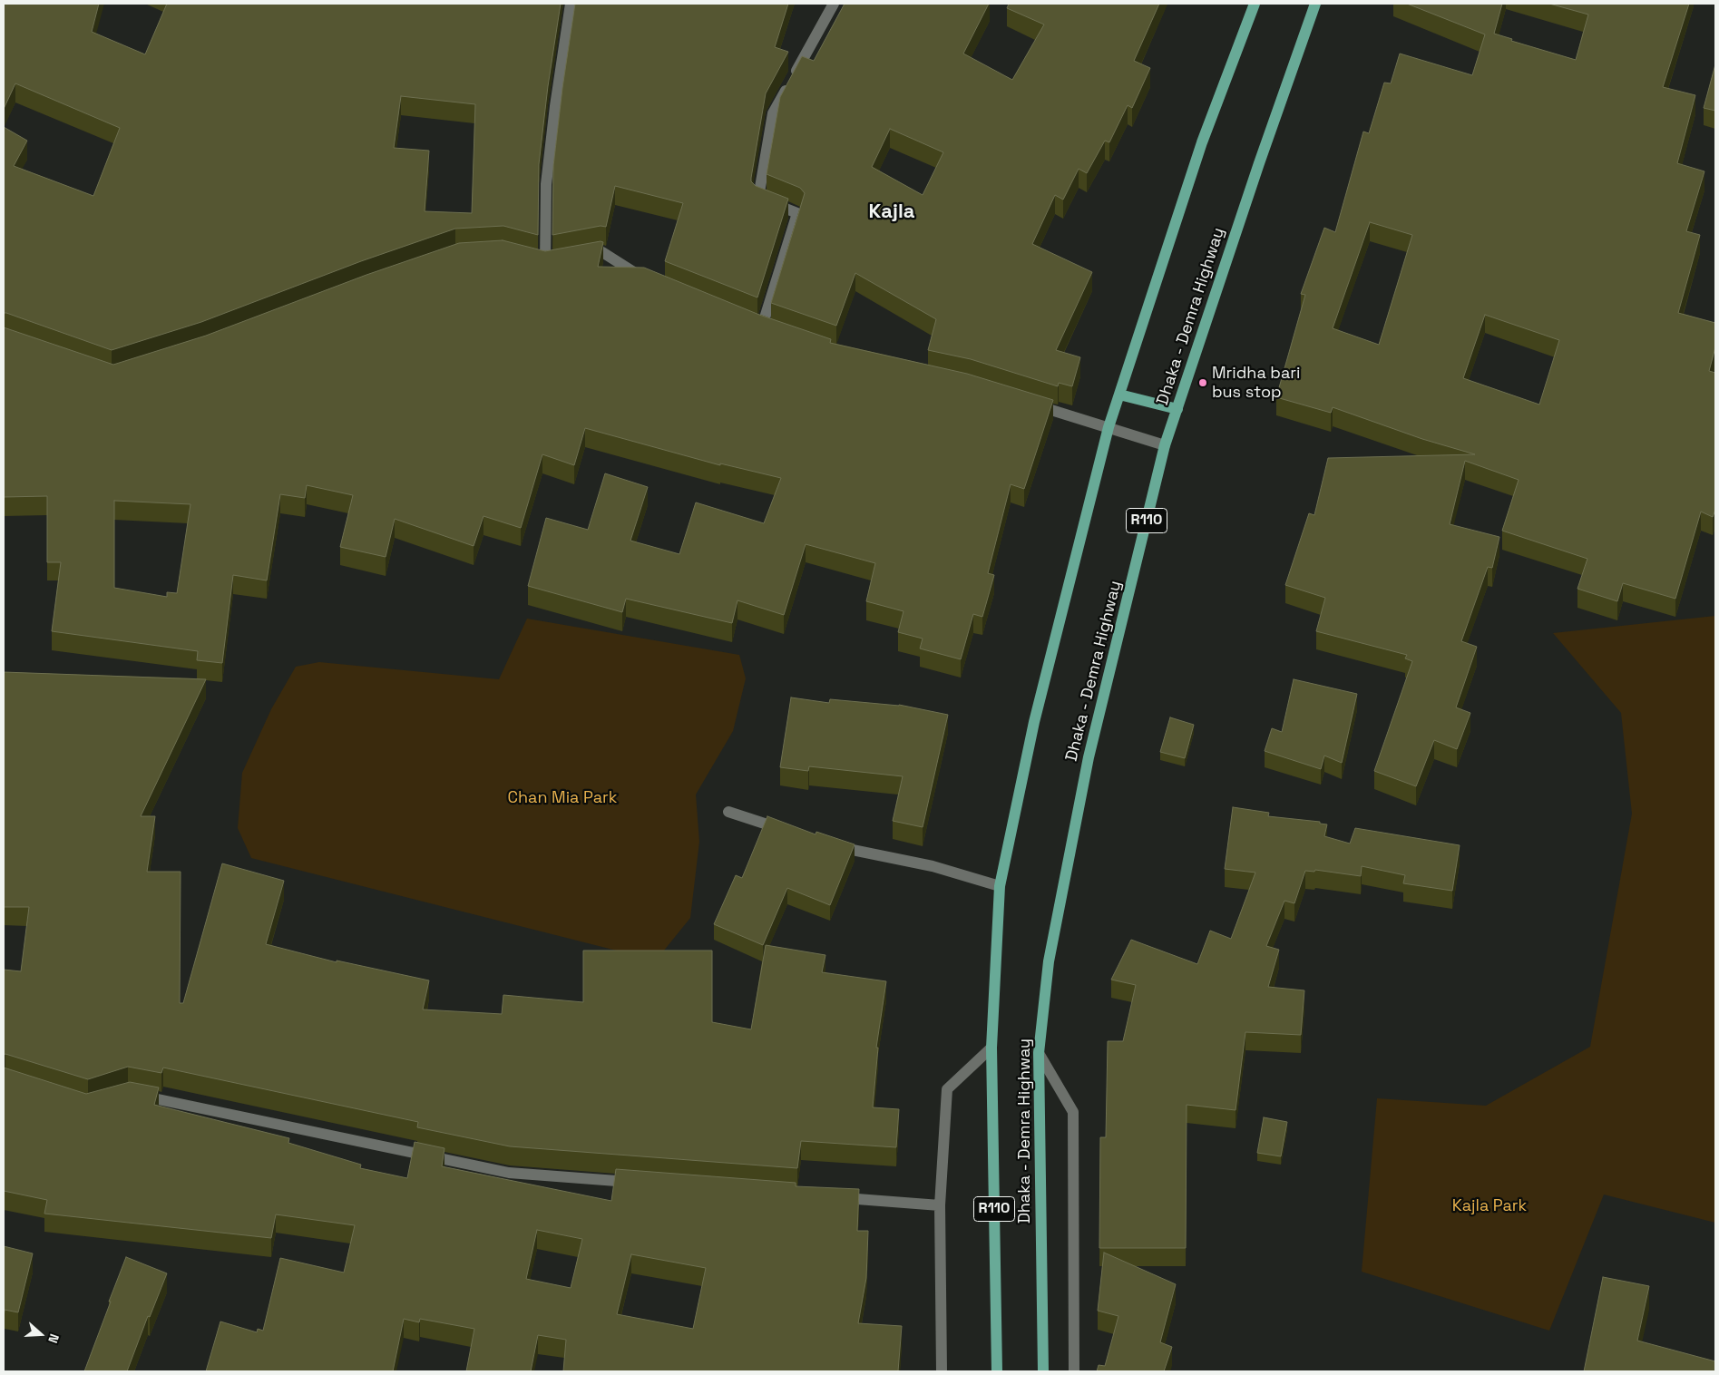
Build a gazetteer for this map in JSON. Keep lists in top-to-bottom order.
{
  "streets": {
    "main road": ["Dhaka - Demra Highway", "R110"]
  },
  "districts": ["Kajla"],
  "parks": ["Chan Mia Park", "Kajla Park"],
  "places": ["Mridha bari bus stop"],
  "north": "right"
}
